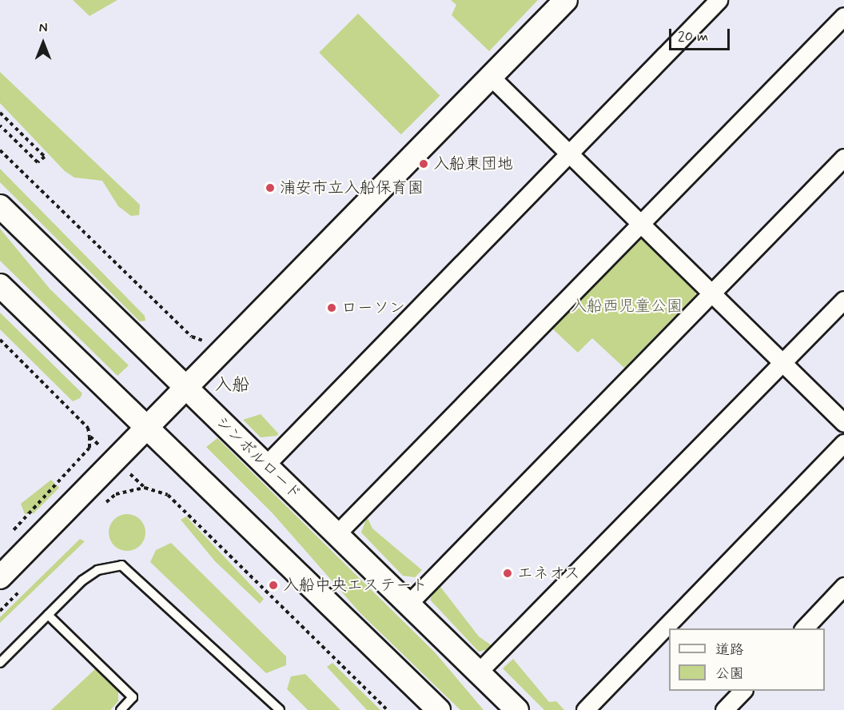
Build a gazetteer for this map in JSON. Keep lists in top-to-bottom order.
{
  "streets": {
    "street": ["シンボルロード"]
  },
  "districts": ["入船"],
  "parks": ["入船西児童公園"],
  "places": [
    "入船東団地",
    "浦安市立入船保育園",
    "ローソン",
    "エネオス",
    "入船中央エステート"
  ],
  "legend": ["道路", "公園"],
  "scale_bar": "20 m",
  "north": "top"
}
